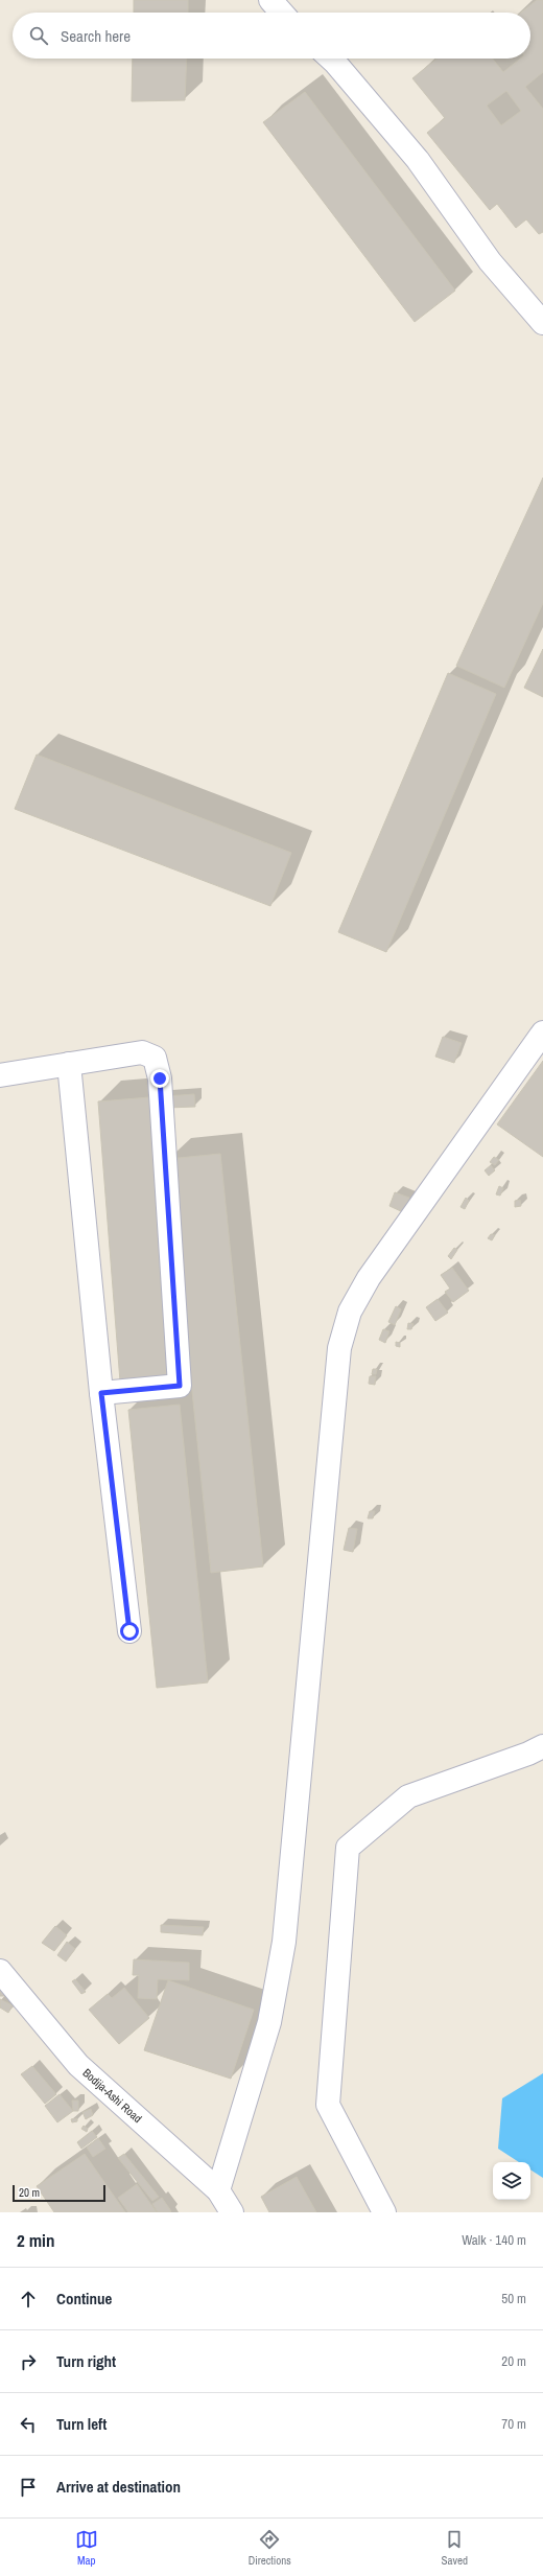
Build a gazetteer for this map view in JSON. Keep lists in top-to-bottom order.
{
  "streets": {
    "street": ["Bodija-Ashi Road"]
  },
  "scale_bar": "20 m",
  "page": {
    "search": "Search here",
    "scale": "20 m",
    "heading": ["2 min", "Walk · 140 m"],
    "list": [
      ["Continue", "50 m"],
      ["Turn right", "20 m"],
      ["Turn left", "70 m"],
      "Arrive at destination"
    ],
    "nav": ["Map", "Directions", "Saved"]
  }
}
